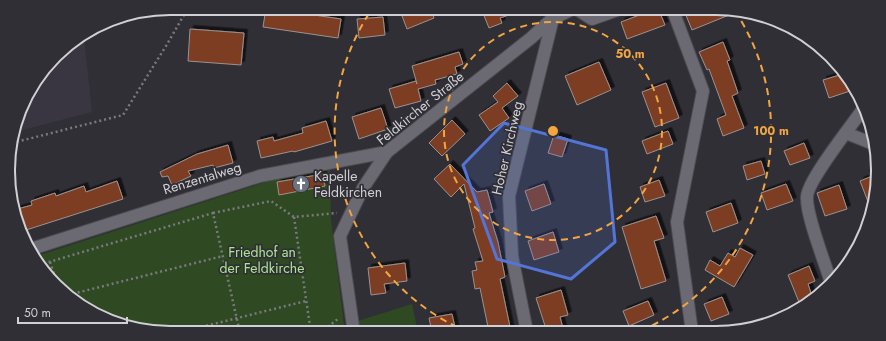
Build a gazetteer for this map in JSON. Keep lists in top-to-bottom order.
{
  "streets": {
    "street": ["Feldkircher Straße", "Hoher Kirchweg", "Renzentalweg"]
  },
  "crossings": [
    ["Feldkircher Straße", "Renzentalweg"]
  ],
  "parks": ["Friedhof an der Feldkirche"],
  "places": {
    "church": ["Kapelle Feldkirchen"]
  },
  "scale_bar": "50 m",
  "rings": ["50 m", "100 m"]
}
